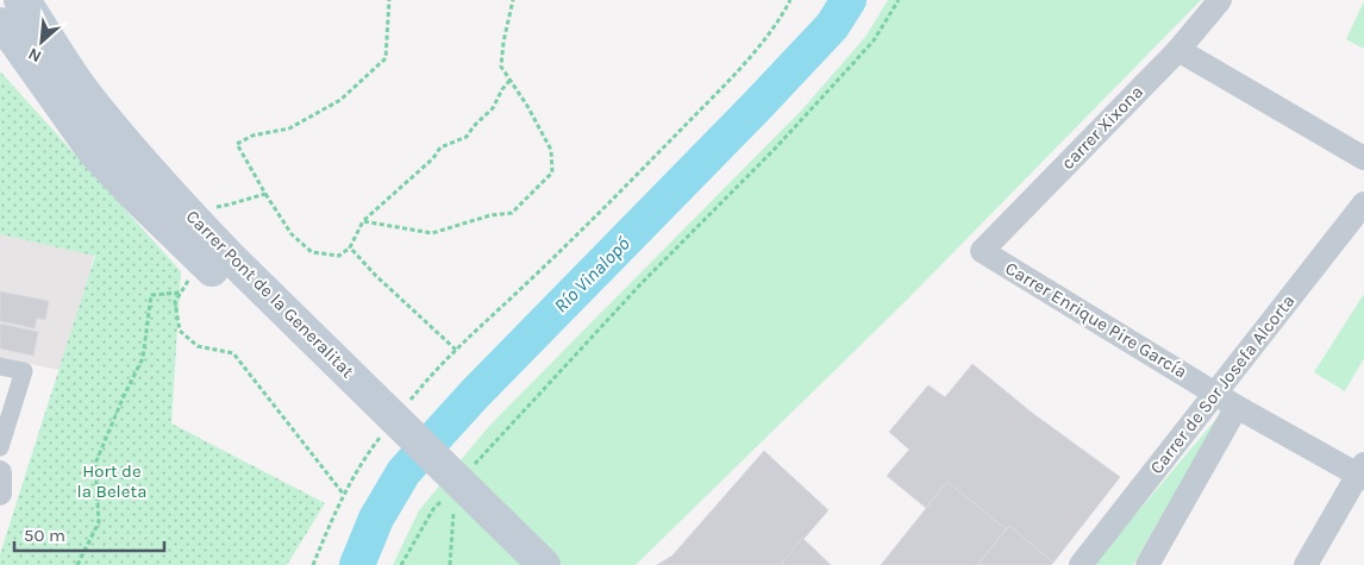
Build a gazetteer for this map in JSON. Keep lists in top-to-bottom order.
{
  "streets": {
    "main road": ["Carrer Pont de la Generalitat"],
    "street": ["carrer Xixona", "Carrer Enrique Pire García", "Carrer de Sor Josefa Alcorta"]
  },
  "crossings": [
    ["carrer Xixona", "Carrer Enrique Pire García"],
    ["Carrer Enrique Pire García", "Carrer de Sor Josefa Alcorta"]
  ],
  "water": ["Río Vinalopó"],
  "parks": ["Hort de la Beleta"],
  "scale_bar": "50 m",
  "north": "bottom left"
}
